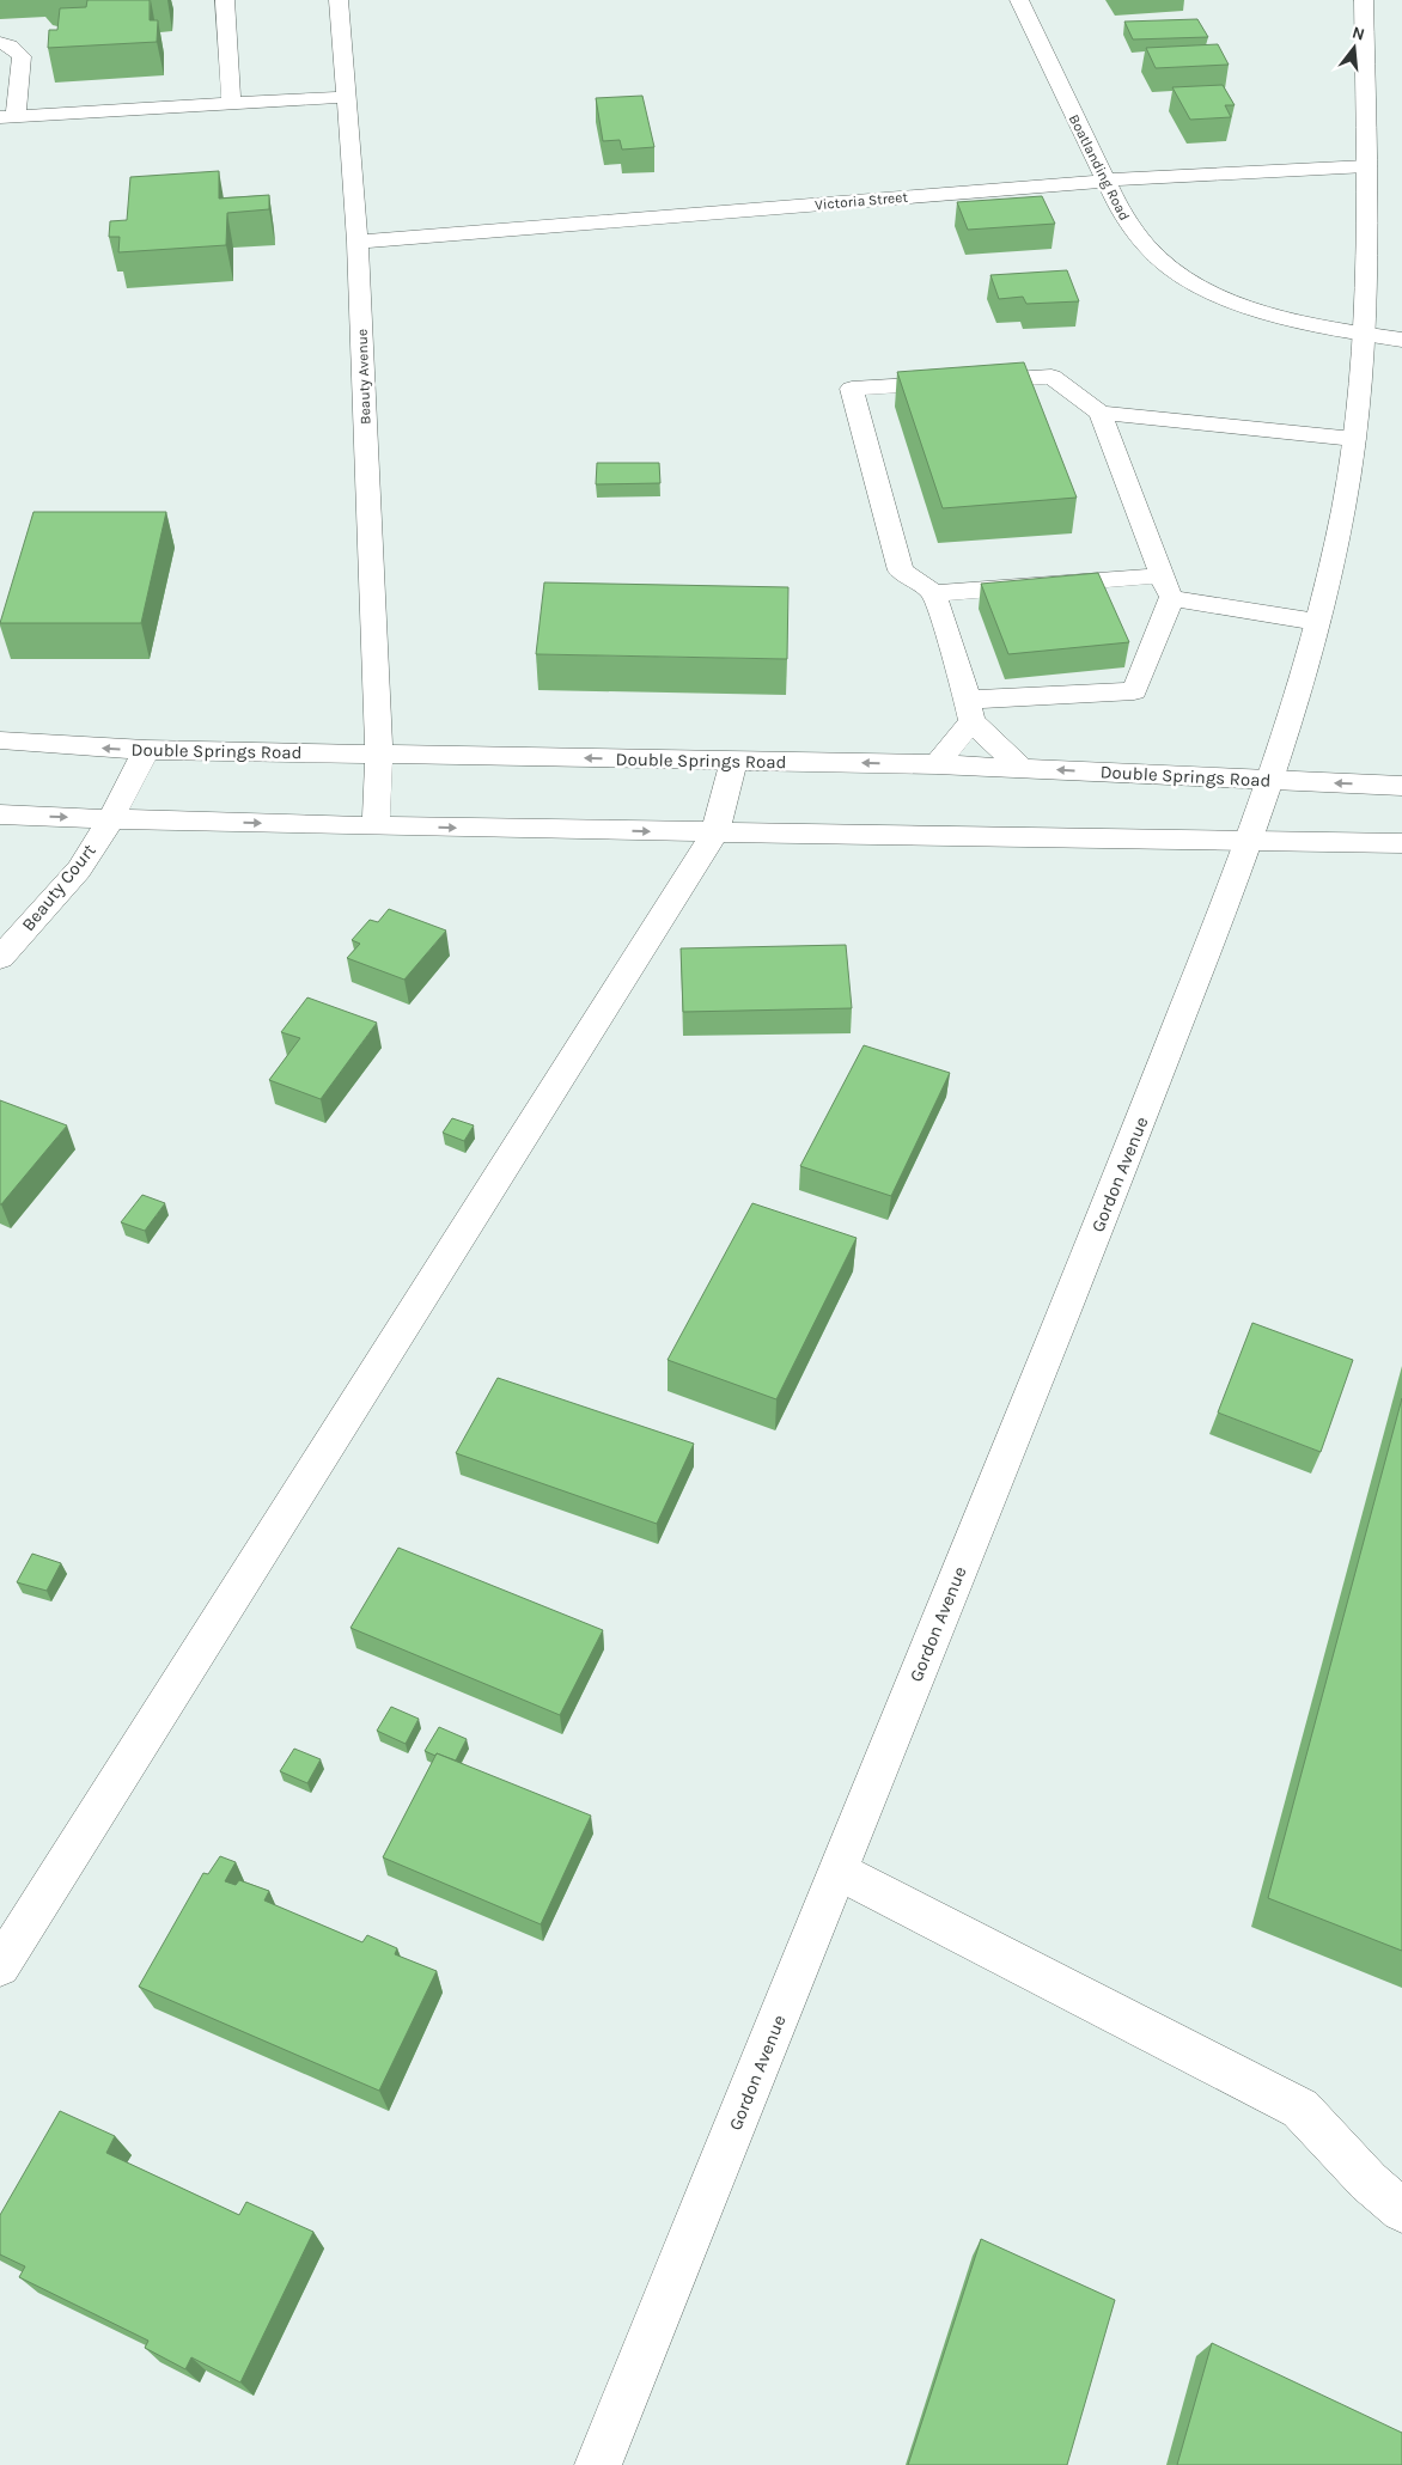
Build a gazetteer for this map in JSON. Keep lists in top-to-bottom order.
{
  "streets": {
    "street": [
      "Boatlanding Road",
      "Victoria Street",
      "Beauty Avenue",
      "Double Springs Road",
      "Beauty Court",
      "Gordon Avenue"
    ]
  },
  "crossings": [
    ["Boatlanding Road", "Victoria Street"],
    ["Boatlanding Road", "Gordon Avenue"],
    ["Victoria Street", "Beauty Avenue"],
    ["Victoria Street", "Gordon Avenue"],
    ["Beauty Avenue", "Double Springs Road"],
    ["Double Springs Road", "Beauty Court"],
    ["Double Springs Road", "Gordon Avenue"]
  ],
  "north": "top"
}
